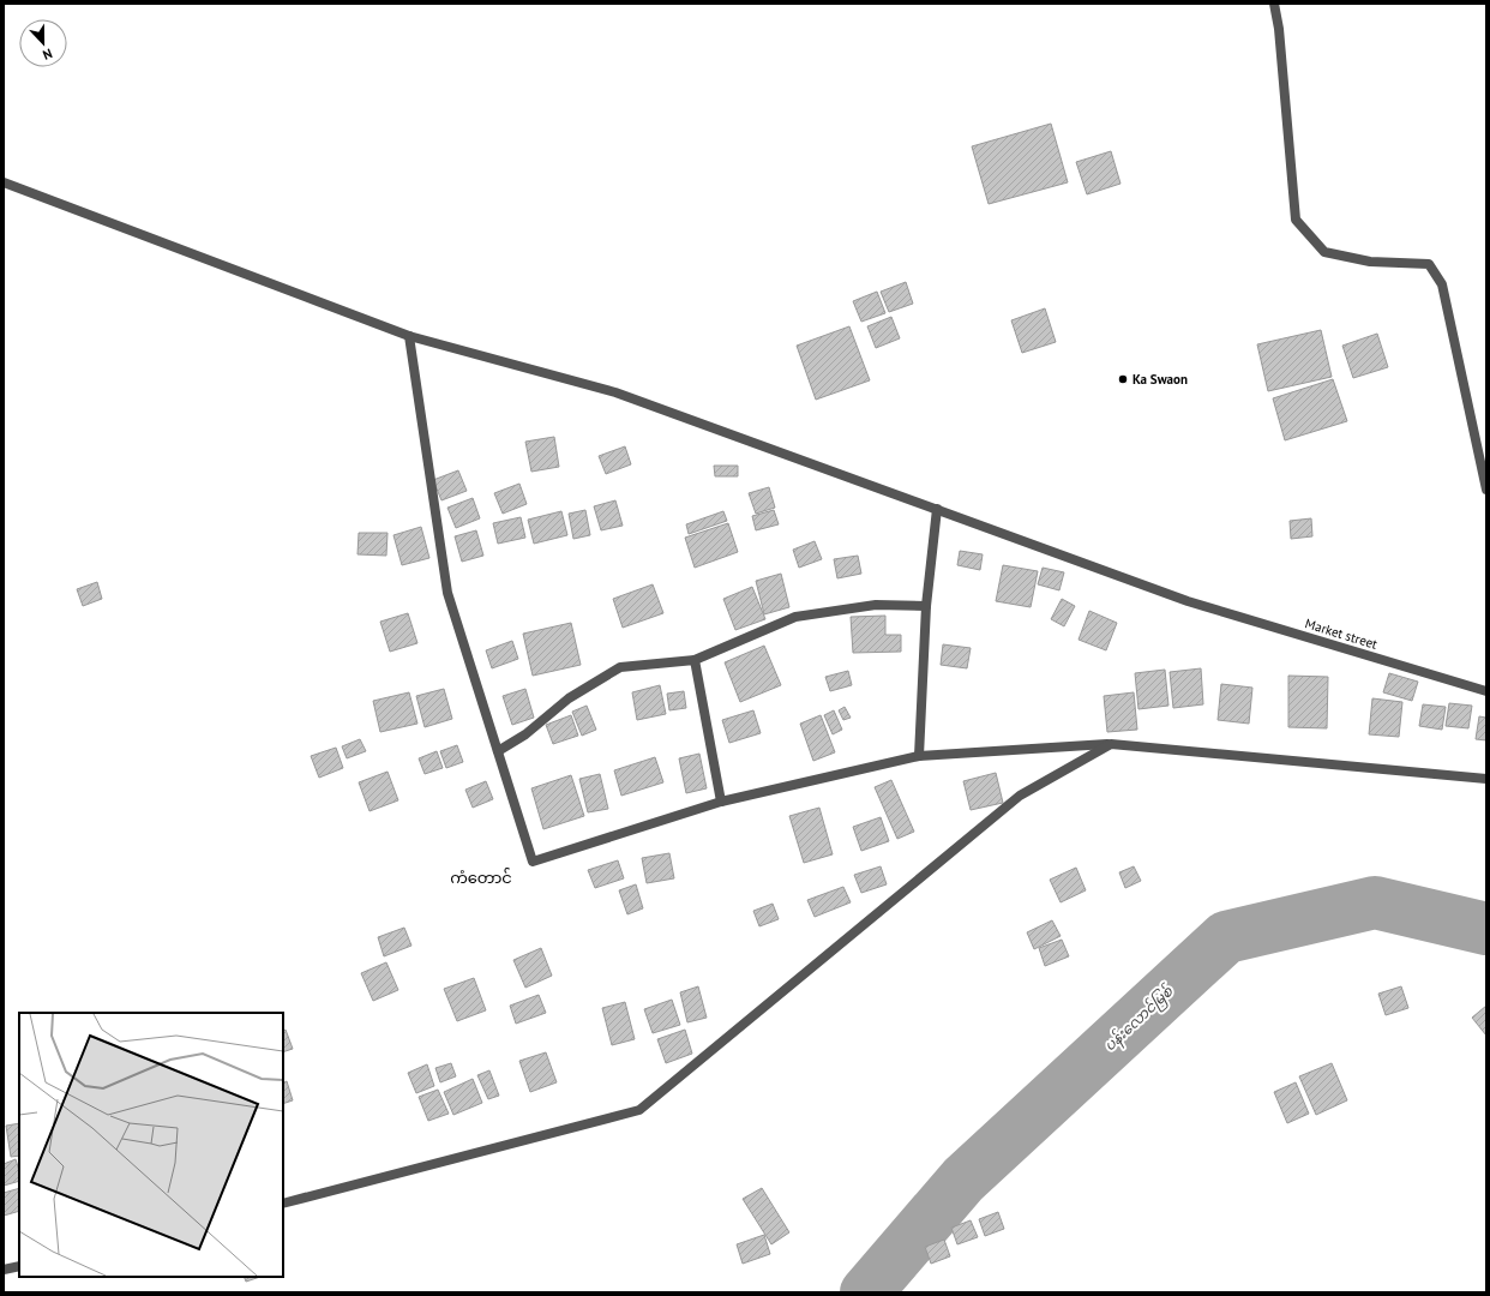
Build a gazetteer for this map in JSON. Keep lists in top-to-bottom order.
{
  "streets": {
    "street": ["Market street"]
  },
  "districts": ["ကံတောင်"],
  "water": ["ပန်းလောင်မြစ်"],
  "places": ["Ka Swaon"],
  "north": "bottom"
}
